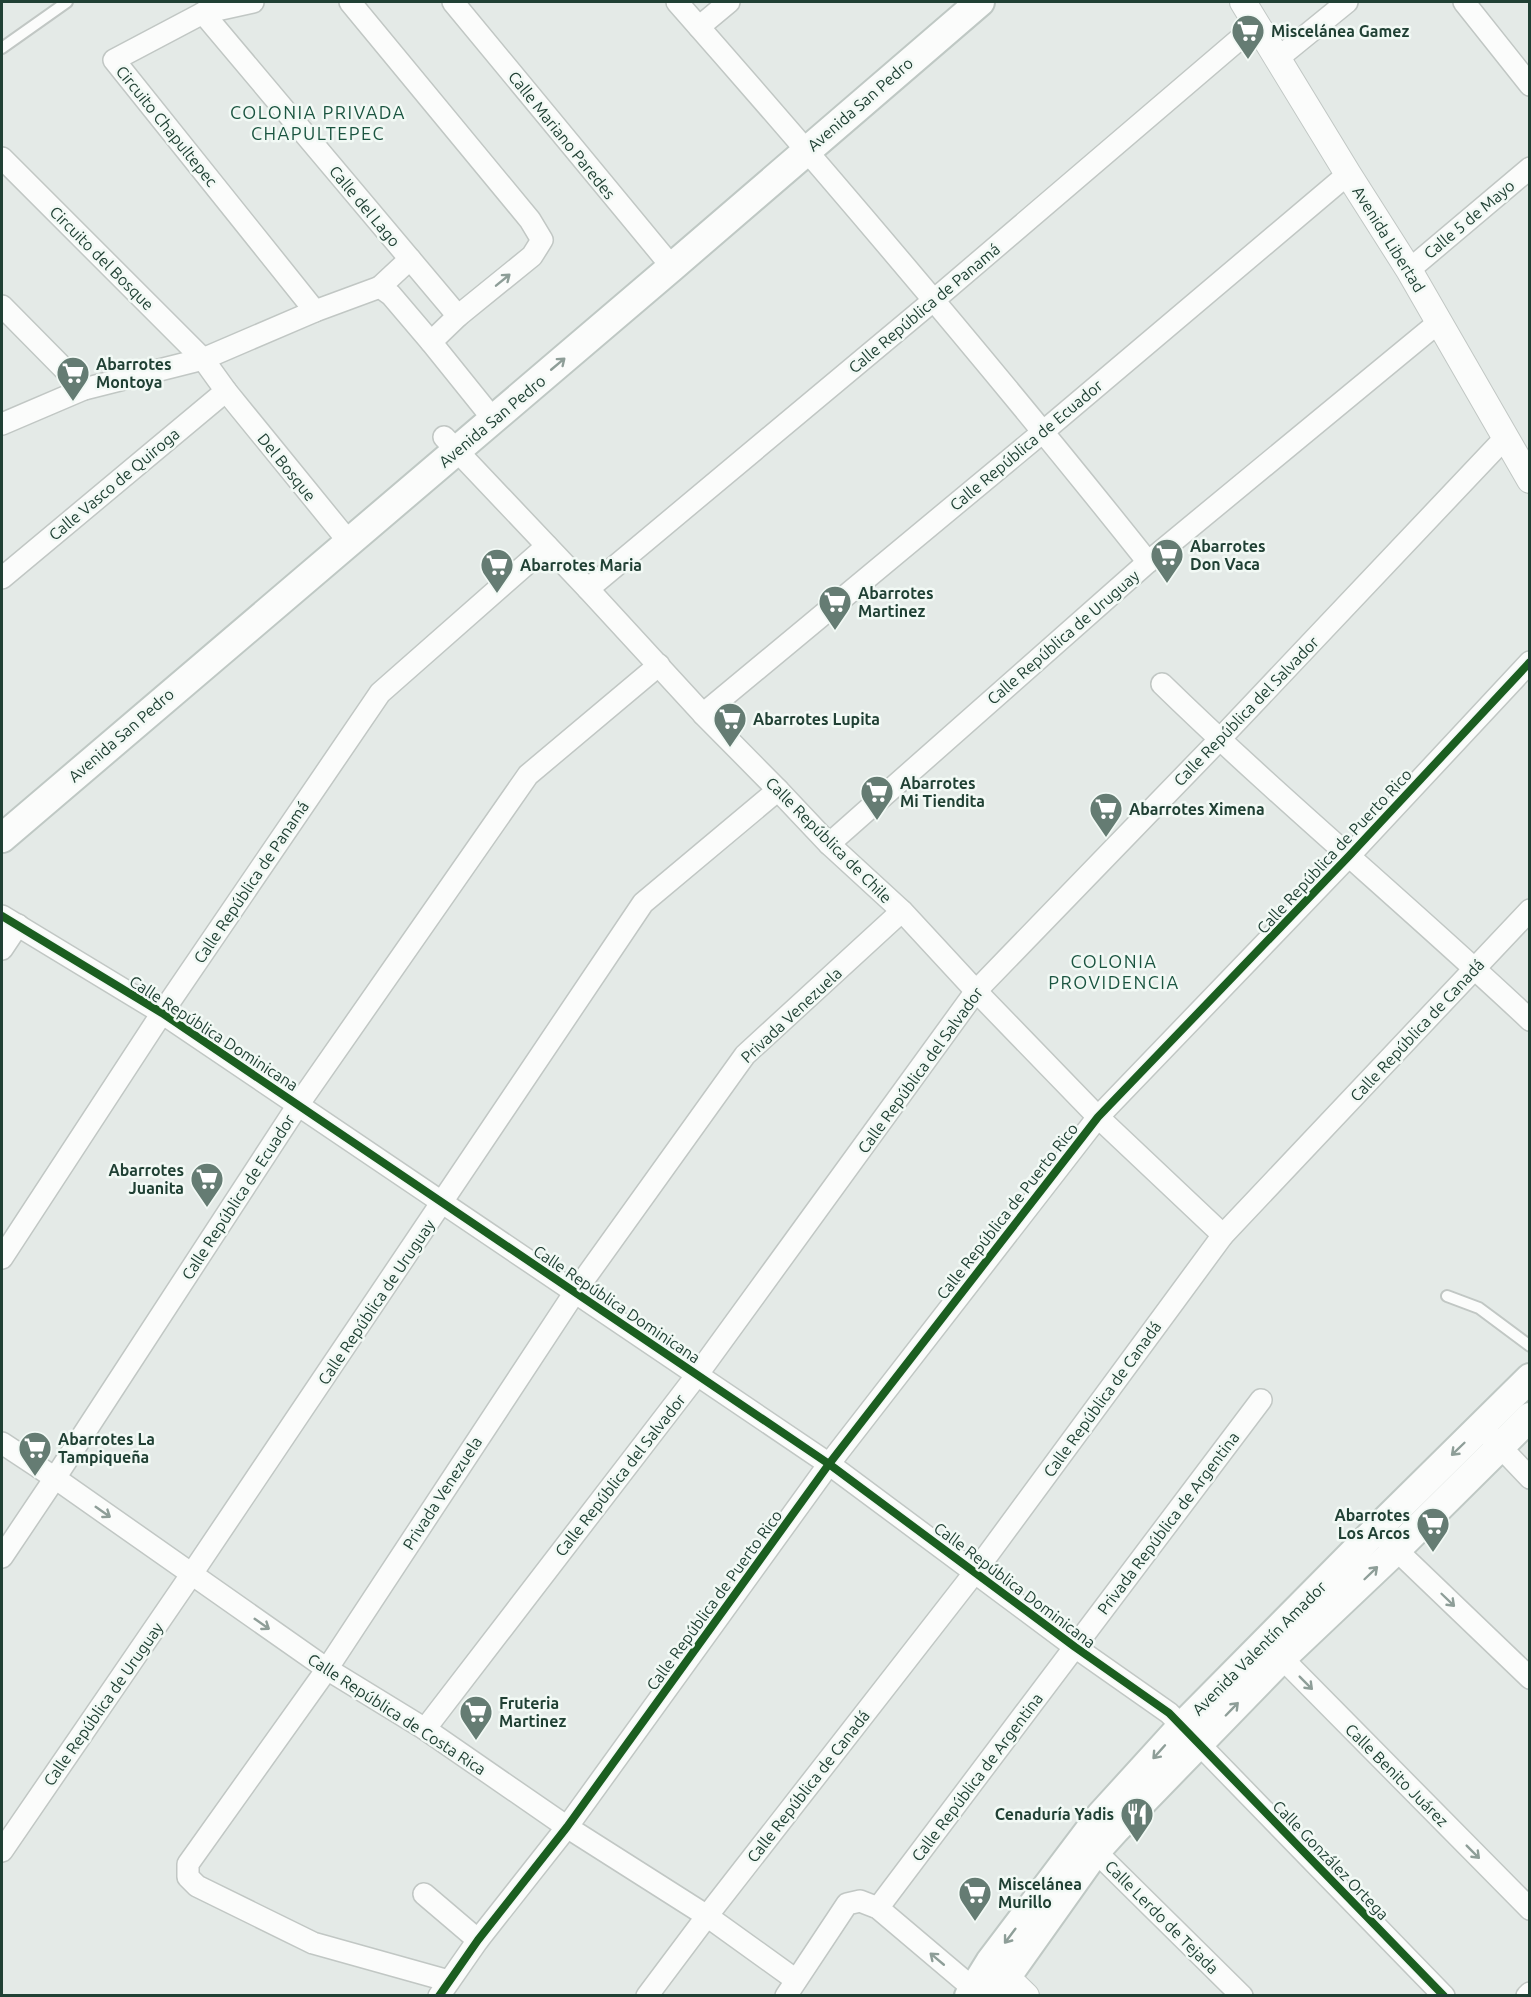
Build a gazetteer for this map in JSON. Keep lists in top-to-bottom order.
{
  "streets": {
    "main road": ["Avenida San Pedro", "Avenida Valentín Amador"],
    "street": [
      "Circuito Chapultepec",
      "Calle Mariano Paredes",
      "Calle del Lago",
      "Calle 5 de Mayo",
      "Avenida Libertad",
      "Circuito del Bosque",
      "Calle República de Panamá",
      "Calle República de Ecuador",
      "Del Bosque",
      "Calle Vasco de Quiroga",
      "Calle República de Uruguay",
      "Calle República del Salvador",
      "Calle República de Chile",
      "Calle República de Puerto Rico",
      "Privada Venezuela",
      "Calle República de Canadá",
      "Calle República Dominicana",
      "Privada República de Argentina",
      "Calle República de Costa Rica",
      "Calle Benito Juárez",
      "Calle República de Argentina",
      "Calle González Ortega",
      "Calle Lerdo de Tejada"
    ]
  },
  "crossings": [
    ["Avenida San Pedro", "Calle Mariano Paredes"],
    ["Avenida San Pedro", "Del Bosque"],
    ["Avenida San Pedro", "Calle República de Chile"],
    ["Circuito Chapultepec", "Calle del Lago"],
    ["Calle 5 de Mayo", "Avenida Libertad"],
    ["Avenida Libertad", "Calle República de Panamá"],
    ["Avenida Libertad", "Calle República de Ecuador"],
    ["Avenida Libertad", "Calle República de Uruguay"],
    ["Avenida Libertad", "Calle República del Salvador"],
    ["Circuito del Bosque", "Del Bosque"],
    ["Circuito del Bosque", "Calle Vasco de Quiroga"],
    ["Calle República de Panamá", "Calle República de Chile"],
    ["Calle República de Panamá", "Calle República Dominicana"],
    ["Calle República de Ecuador", "Calle República de Chile"],
    ["Calle República de Ecuador", "Calle República Dominicana"],
    ["Calle República de Ecuador", "Calle República de Costa Rica"],
    ["Del Bosque", "Calle Vasco de Quiroga"],
    ["Calle República de Uruguay", "Calle República de Chile"],
    ["Calle República de Uruguay", "Calle República Dominicana"],
    ["Calle República de Uruguay", "Calle República de Costa Rica"],
    ["Calle República del Salvador", "Calle República de Chile"],
    ["Calle República del Salvador", "Calle República Dominicana"],
    ["Calle República del Salvador", "Calle República de Costa Rica"],
    ["Calle República de Chile", "Calle República de Puerto Rico"],
    ["Calle República de Chile", "Privada Venezuela"],
    ["Calle República de Chile", "Calle República de Canadá"],
    ["Calle República de Puerto Rico", "Privada Venezuela"],
    ["Calle República de Puerto Rico", "Calle República Dominicana"],
    ["Calle República de Puerto Rico", "Calle República de Costa Rica"],
    ["Privada Venezuela", "Calle República Dominicana"],
    ["Privada Venezuela", "Calle República de Costa Rica"],
    ["Calle República de Canadá", "Calle República Dominicana"],
    ["Calle República de Canadá", "Calle República de Costa Rica"],
    ["Calle República Dominicana", "Privada República de Argentina"],
    ["Calle República Dominicana", "Avenida Valentín Amador"],
    ["Calle República Dominicana", "Calle República de Argentina"],
    ["Calle República Dominicana", "Calle González Ortega"],
    ["Privada República de Argentina", "Calle República de Argentina"],
    ["Avenida Valentín Amador", "Calle Benito Juárez"],
    ["Avenida Valentín Amador", "Calle González Ortega"],
    ["Avenida Valentín Amador", "Calle Lerdo de Tejada"]
  ],
  "districts": ["COLONIA PRIVADA CHAPULTEPEC", "COLONIA PROVIDENCIA"],
  "places": {
    "supermarket": [
      "Miscelánea Gamez",
      "Abarrotes Montoya",
      "Abarrotes Don Vaca",
      "Abarrotes Maria",
      "Abarrotes Martinez",
      "Abarrotes Lupita",
      "Abarrotes Mi Tiendita",
      "Abarrotes Ximena",
      "Abarrotes Juanita",
      "Abarrotes La Tampiqueña",
      "Abarrotes Los Arcos",
      "Fruteria Martinez",
      "Miscelánea Murillo"
    ],
    "restaurant": ["Cenaduría Yadis"]
  }
}
